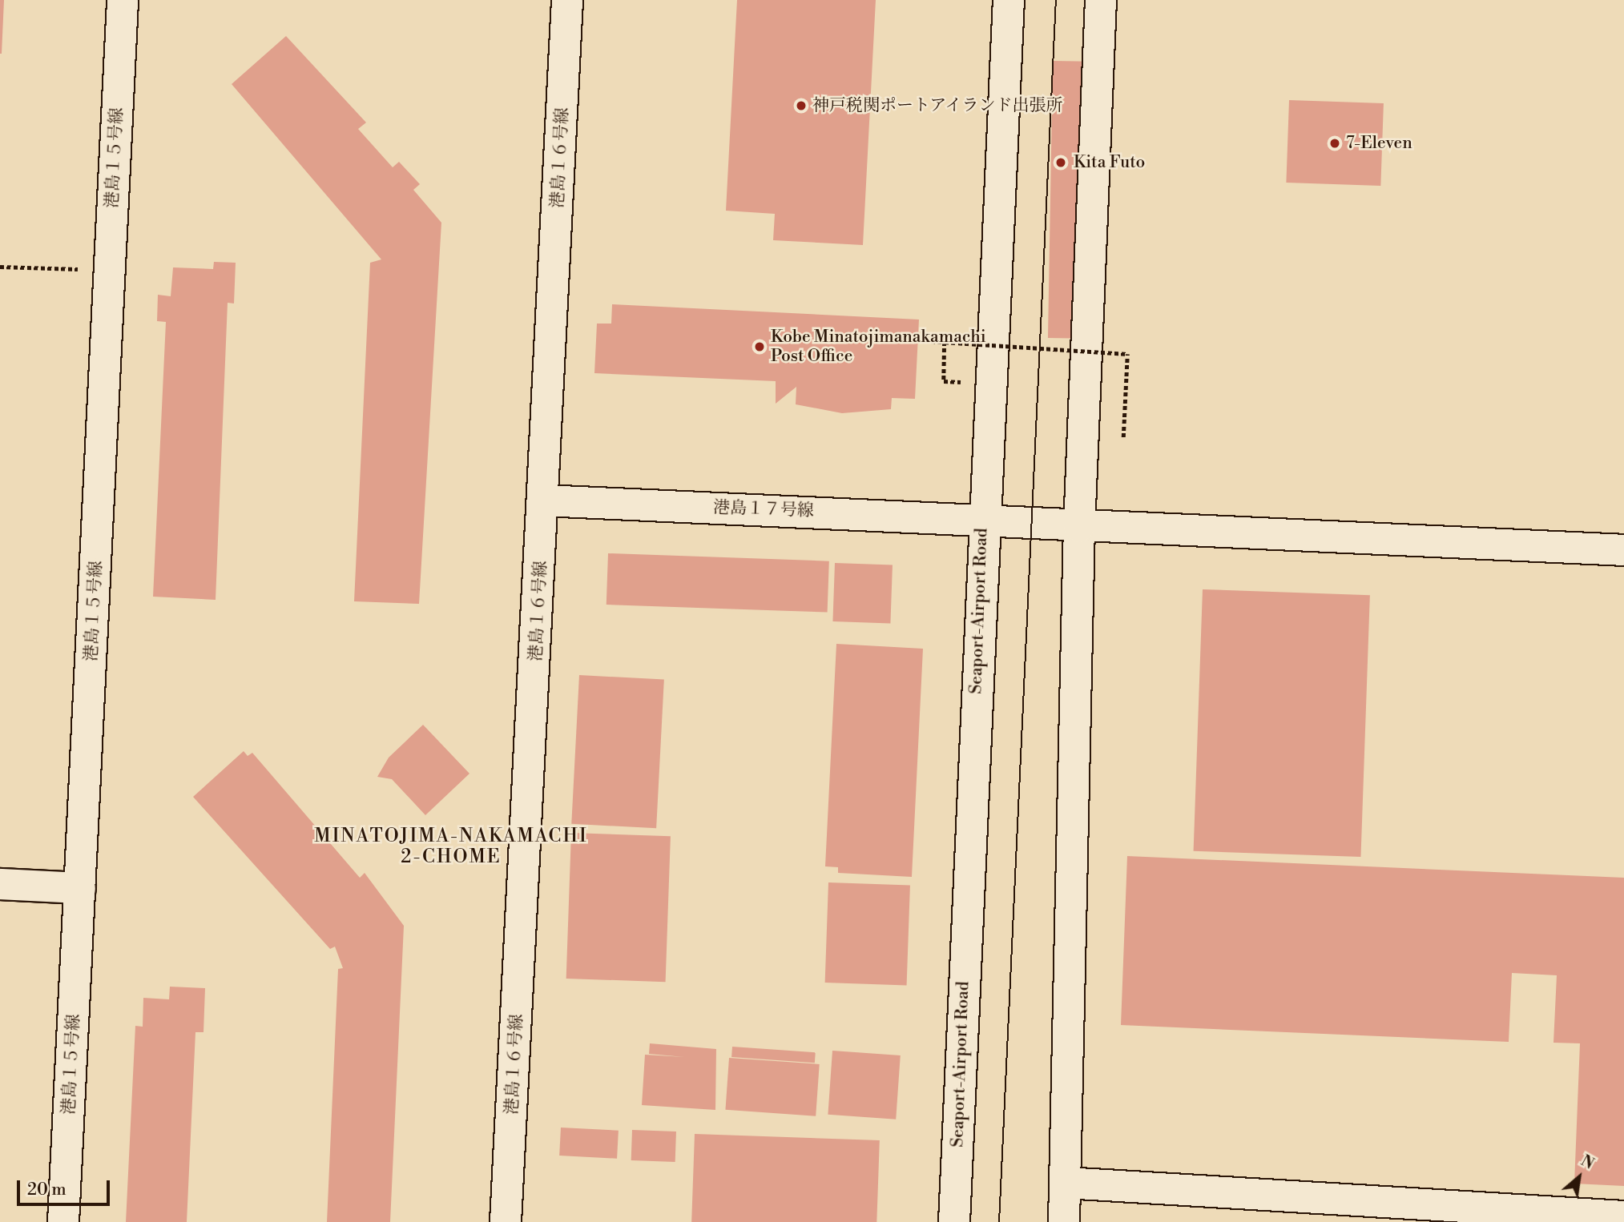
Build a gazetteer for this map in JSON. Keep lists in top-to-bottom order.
{
  "streets": {
    "street": [
      "港島１５号線",
      "港島１６号線",
      "港島１７号線",
      "Seaport-Airport Road"
    ]
  },
  "crossings": [
    ["港島１６号線", "港島１７号線"],
    ["港島１７号線", "Seaport-Airport Road"]
  ],
  "districts": ["MINATOJIMA-NAKAMACHI 2-CHOME"],
  "places": [
    "神戸税関ポートアイランド出張所",
    "7-Eleven",
    "Kita Futo",
    "Kobe Minatojimanakamachi Post Office"
  ],
  "scale_bar": "20 m",
  "north": "top right"
}
